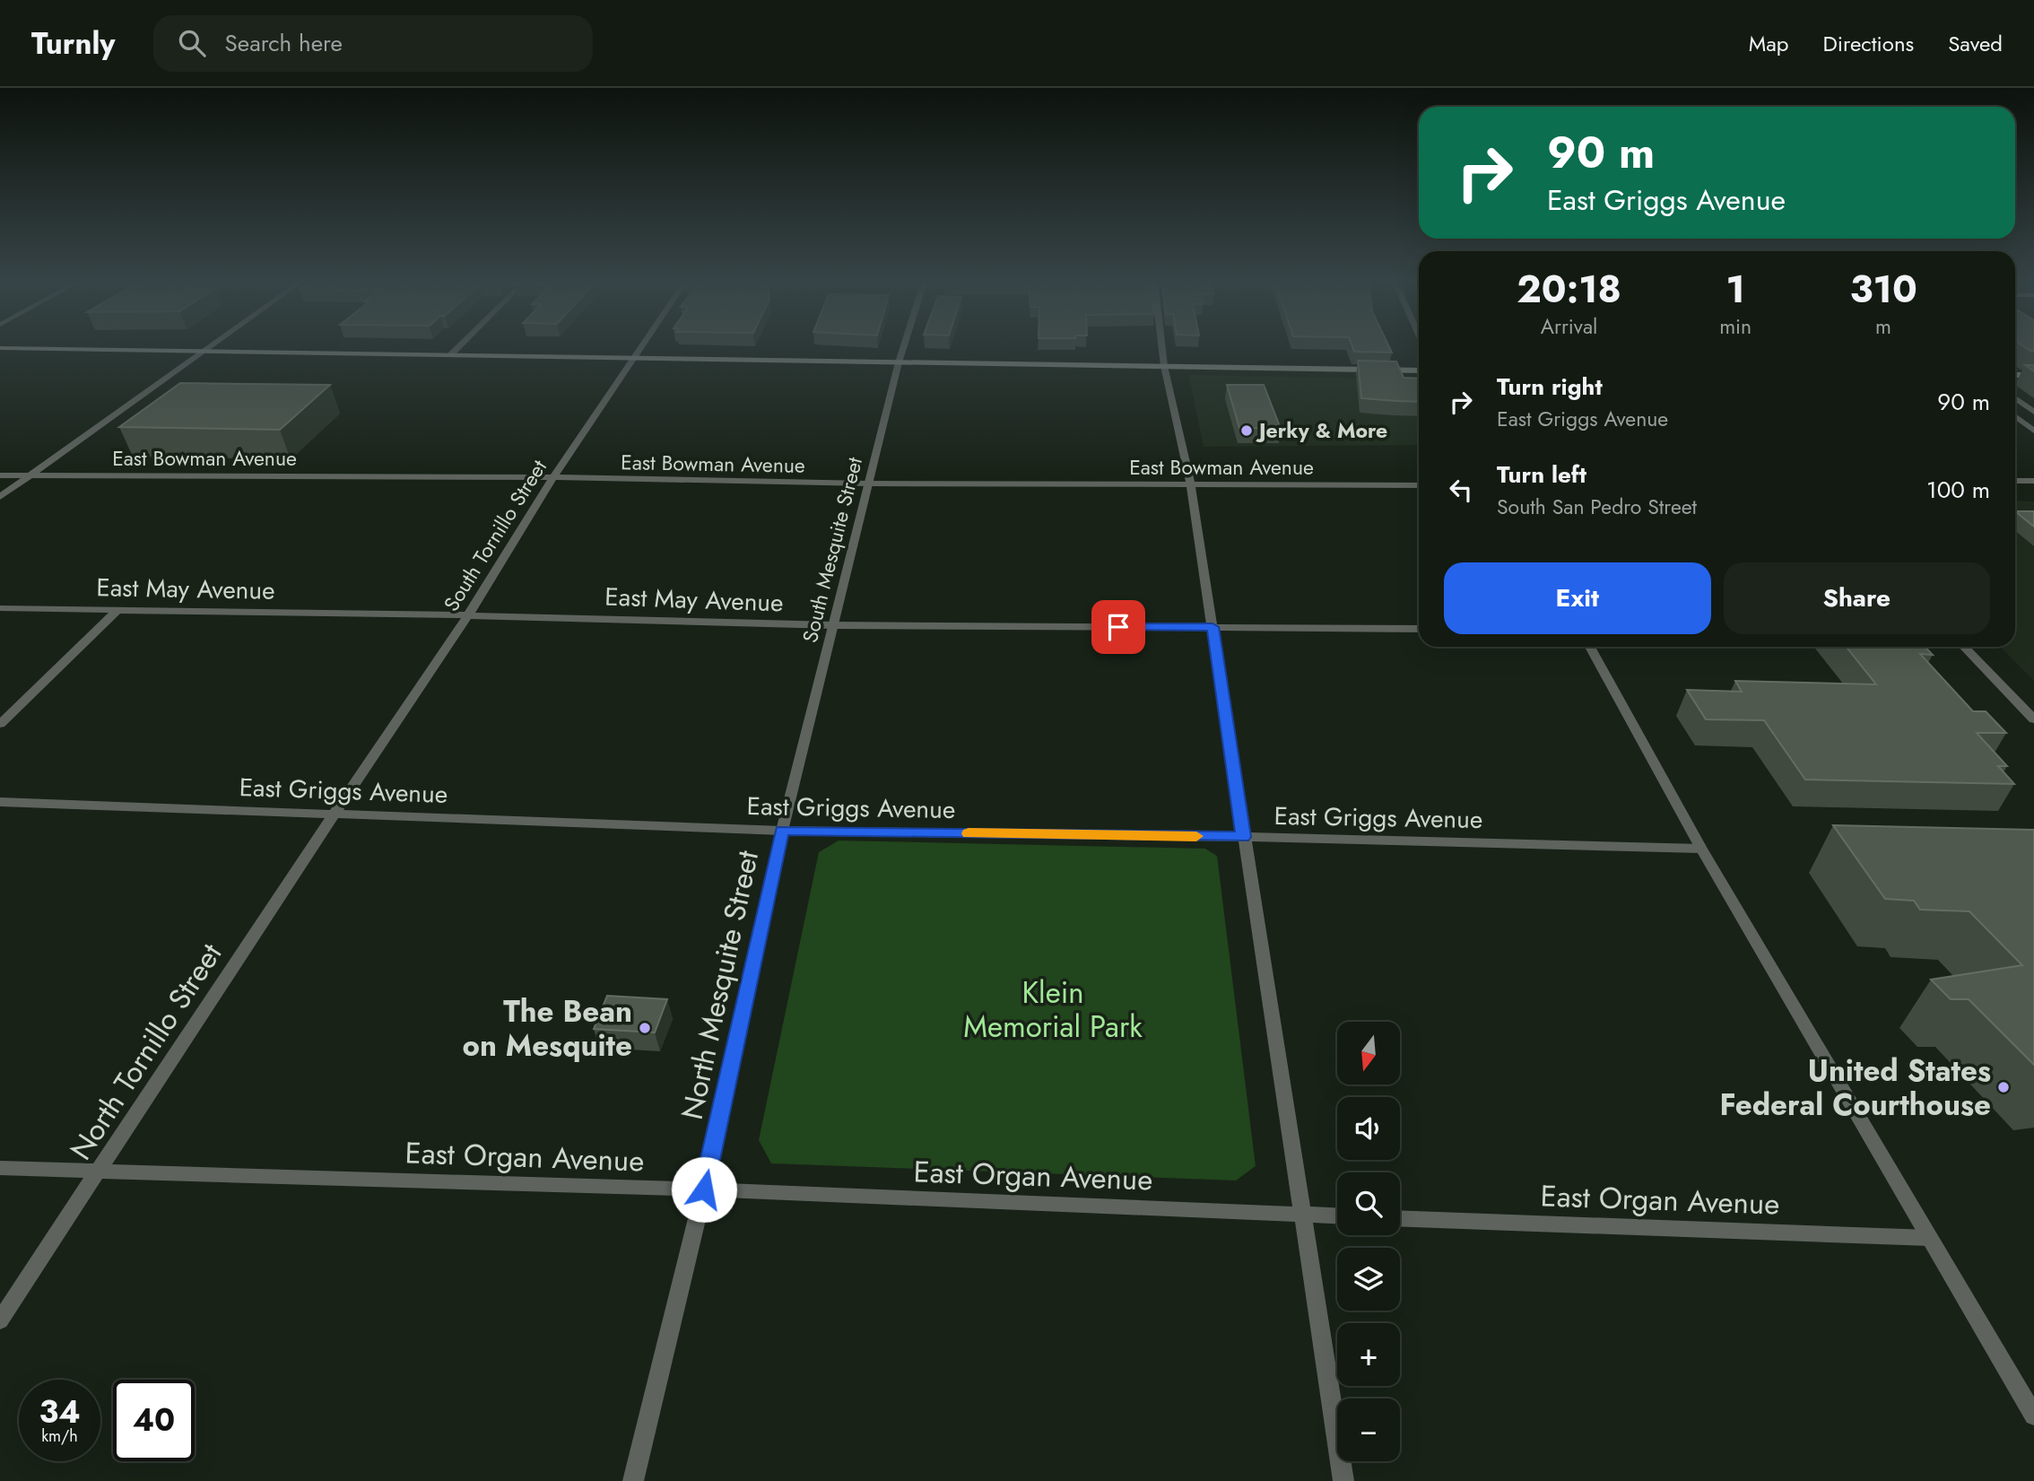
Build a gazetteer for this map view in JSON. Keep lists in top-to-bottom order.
{
  "streets": {
    "street": [
      "East Bowman Avenue",
      "South Tornillo Street",
      "South Mesquite Street",
      "East May Avenue",
      "East Griggs Avenue",
      "North Mesquite Street",
      "North Tornillo Street",
      "East Organ Avenue"
    ]
  },
  "crossings": [
    ["East Bowman Avenue", "South Tornillo Street"],
    ["East Bowman Avenue", "South Mesquite Street"],
    ["South Tornillo Street", "East May Avenue"],
    ["South Tornillo Street", "East Griggs Avenue"],
    ["South Tornillo Street", "North Tornillo Street"],
    ["South Mesquite Street", "East May Avenue"],
    ["South Mesquite Street", "East Griggs Avenue"],
    ["South Mesquite Street", "North Mesquite Street"],
    ["East Griggs Avenue", "North Mesquite Street"],
    ["East Griggs Avenue", "North Tornillo Street"],
    ["North Mesquite Street", "East Organ Avenue"],
    ["North Tornillo Street", "East Organ Avenue"]
  ],
  "parks": ["Klein Memorial Park"],
  "places": ["Jerky & More", "The Bean on Mesquite", "United States Federal Courthouse"],
  "north": "bottom",
  "page": {
    "header": "Turnly",
    "search": "Search here",
    "nav": ["Map", "Directions", "Saved"],
    "turn": ["90 m", "East Griggs Avenue"],
    "eta": [
      "20:18",
      "Arrival",
      "1",
      "min",
      "310",
      "m"
    ],
    "list": [
      {
        "name": "Turn right",
        "note": "East Griggs Avenue",
        "value": "90 m"
      },
      {
        "name": "Turn left",
        "note": "South San Pedro Street",
        "value": "100 m"
      }
    ],
    "buttons": ["Exit", "Share"],
    "map_buttons": ["+", "−"],
    "speed": "34 km/h",
    "limit": "40"
  }
}
